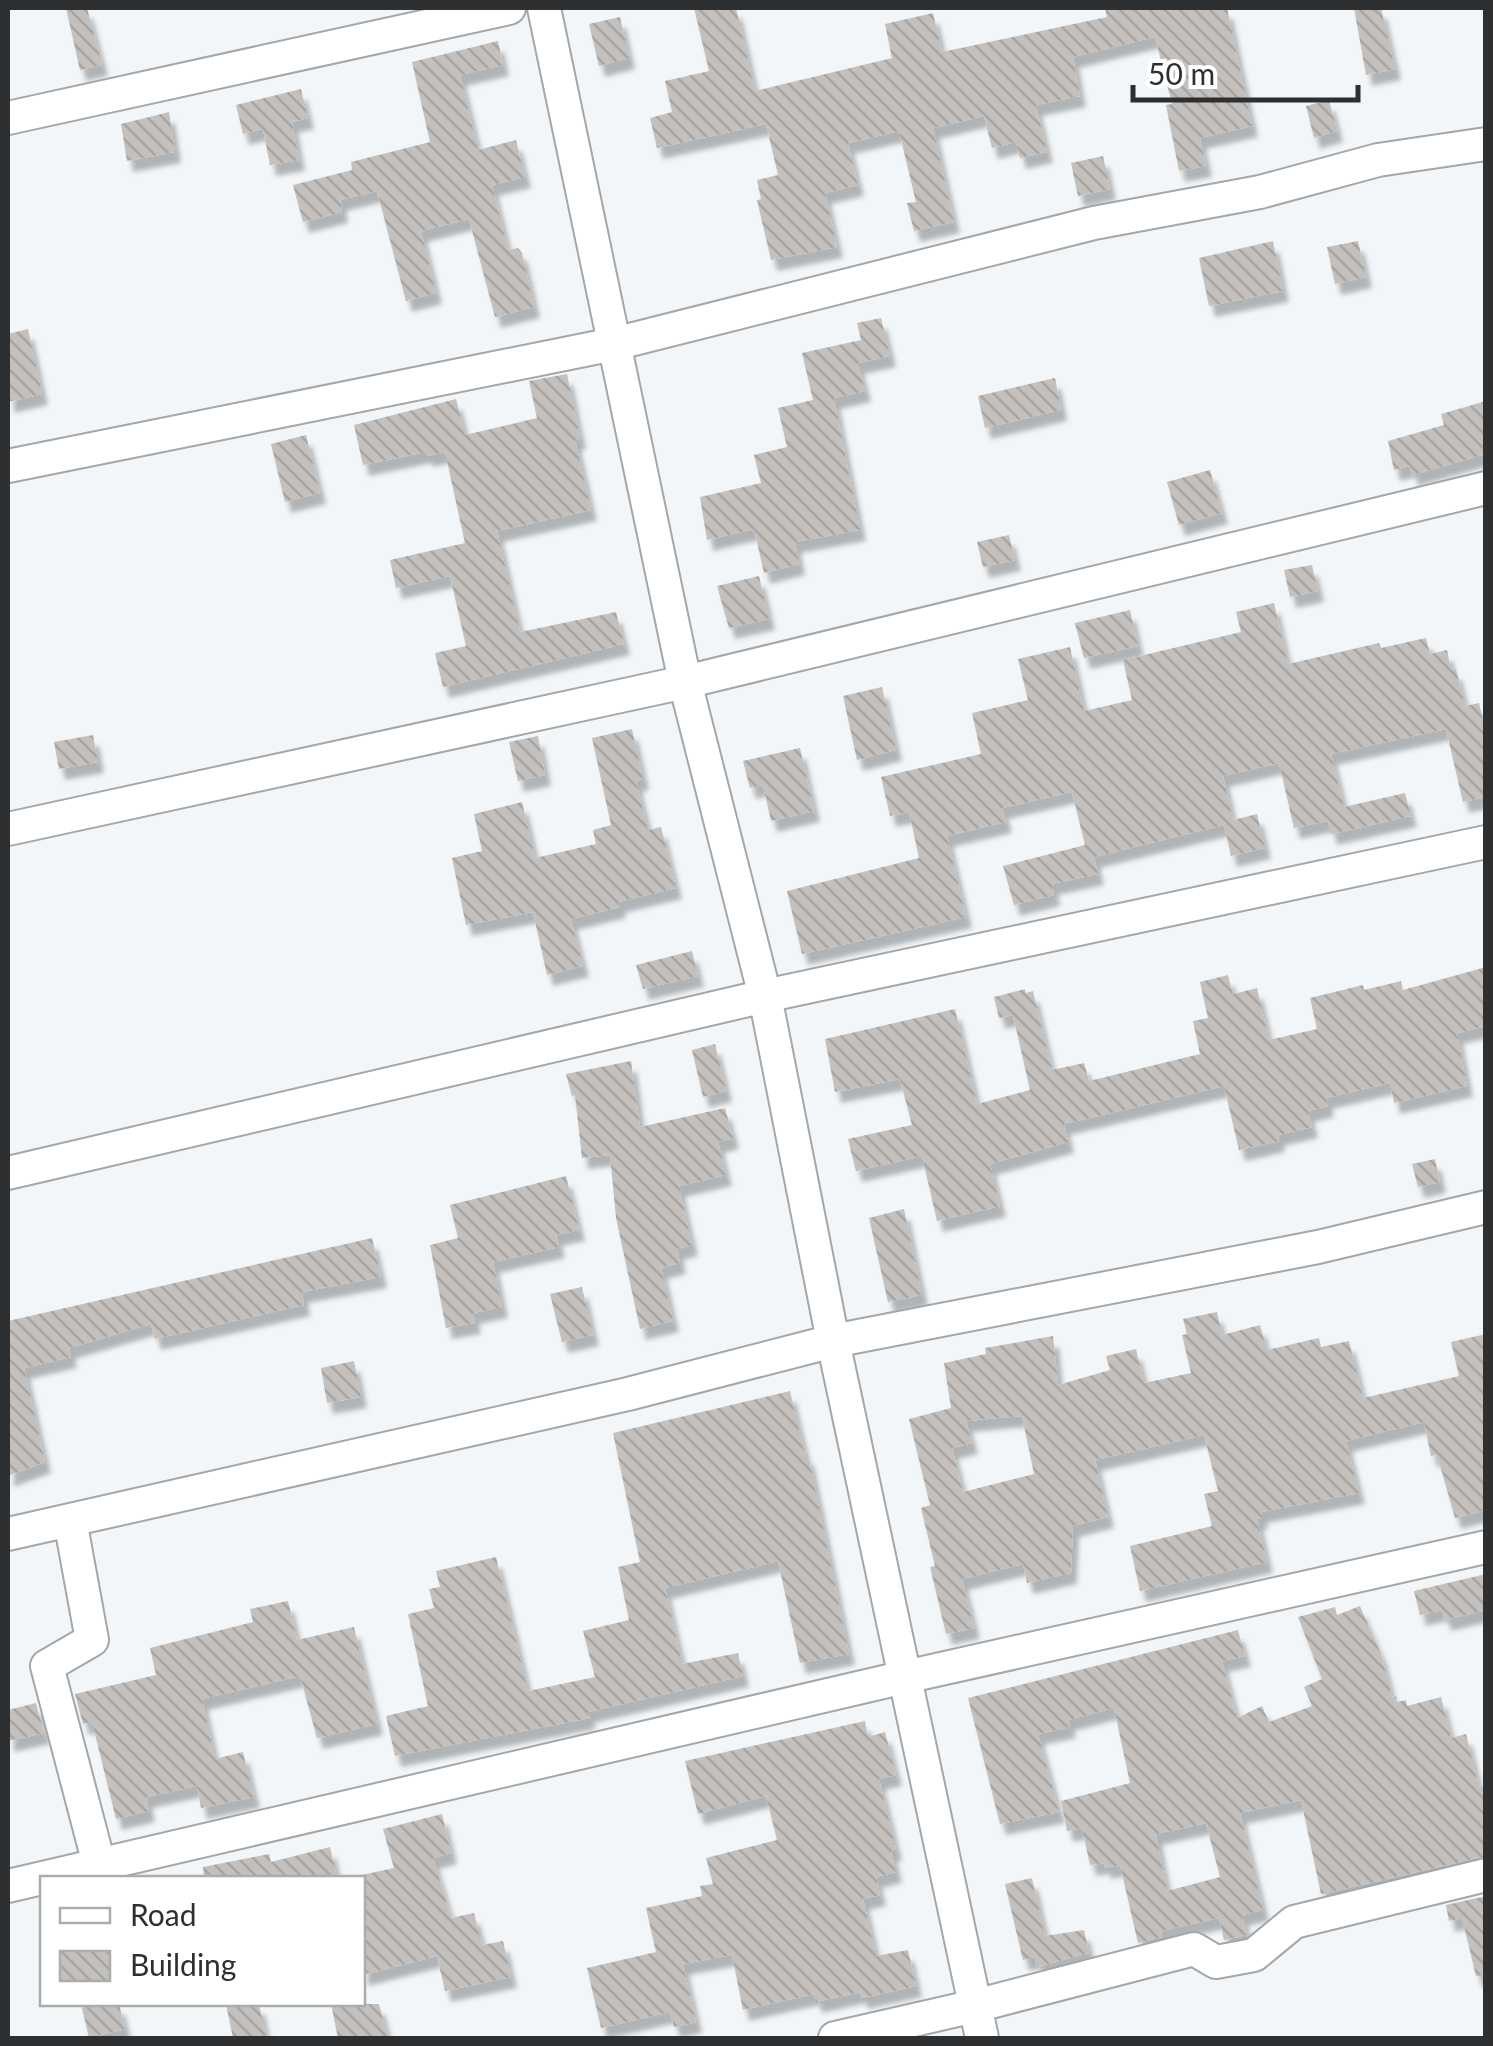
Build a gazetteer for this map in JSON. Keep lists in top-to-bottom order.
{
  "legend": ["Road", "Building"],
  "scale_bar": "50 m"
}
